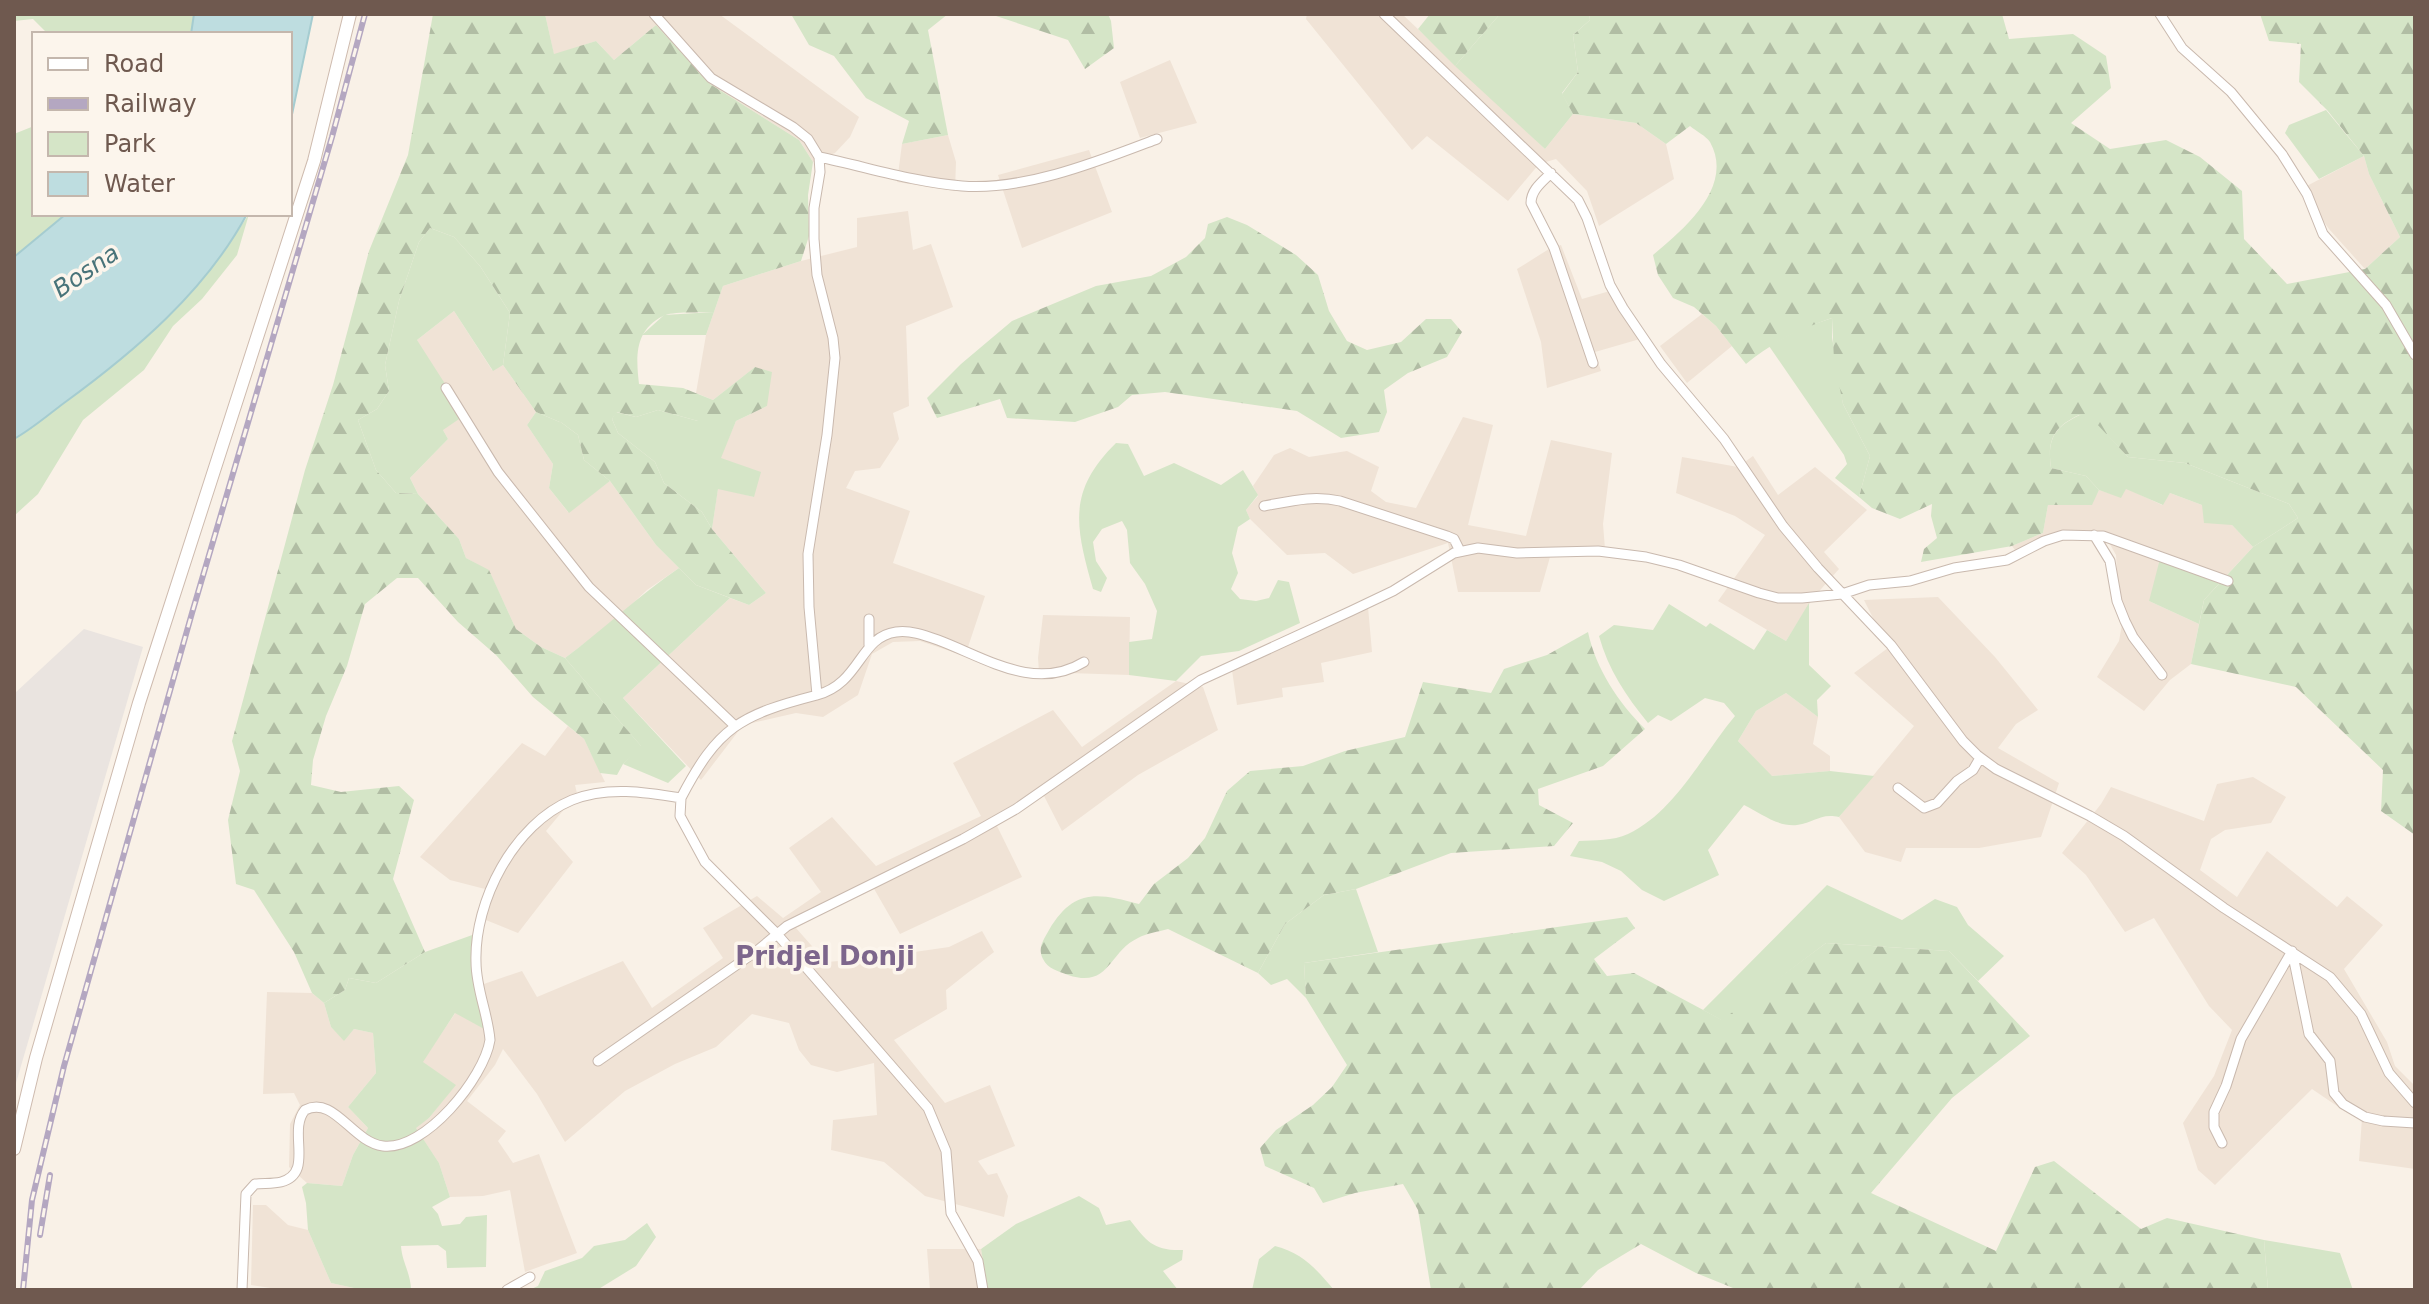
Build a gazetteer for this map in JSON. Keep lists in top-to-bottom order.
{
  "districts": ["Pridjel Donji"],
  "water": ["Bosna"],
  "legend": [
    "Road",
    "Railway",
    "Park",
    "Water"
  ]
}
